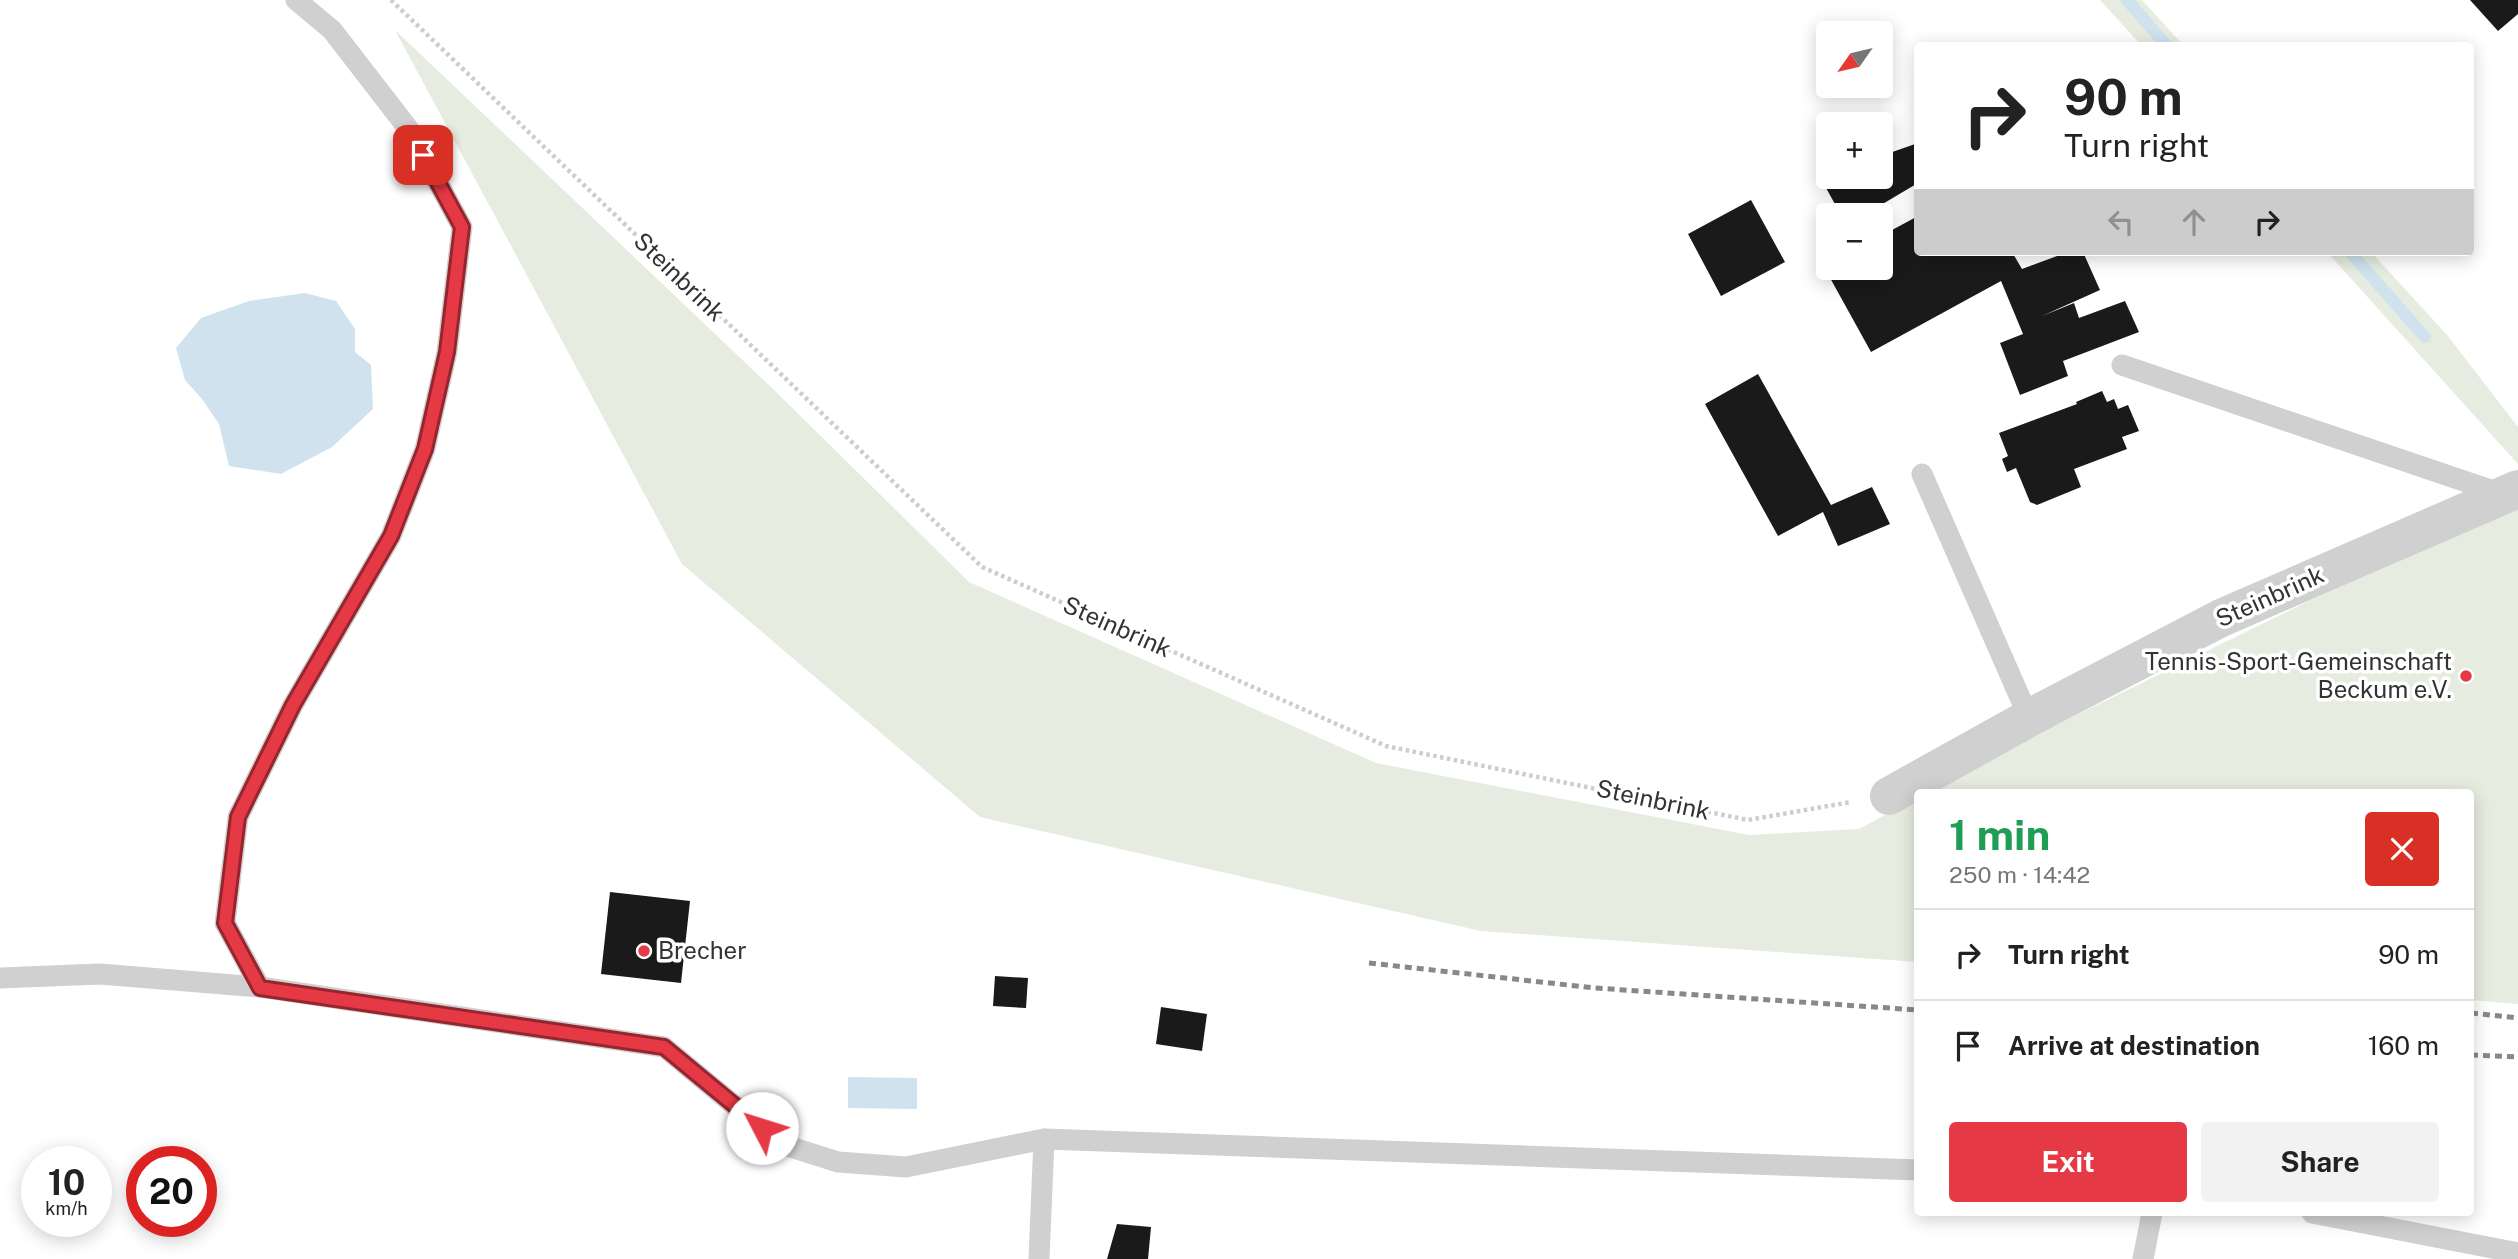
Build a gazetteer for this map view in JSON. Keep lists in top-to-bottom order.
{
  "streets": {
    "street": ["Steinbrink"]
  },
  "places": ["Tennis-Sport-Gemeinschaft Beckum e.V.", "Brecher"],
  "north": "bottom left",
  "page": {
    "map_buttons": ["+", "−"],
    "turn": ["90 m", "Turn right"],
    "heading": ["1 min", "250 m · 14:42"],
    "list": [
      {
        "name": "Turn right",
        "value": "90 m"
      },
      {
        "name": "Arrive at destination",
        "value": "160 m"
      }
    ],
    "buttons": ["Exit", "Share"],
    "speed": "10 km/h",
    "limit": "20"
  }
}
